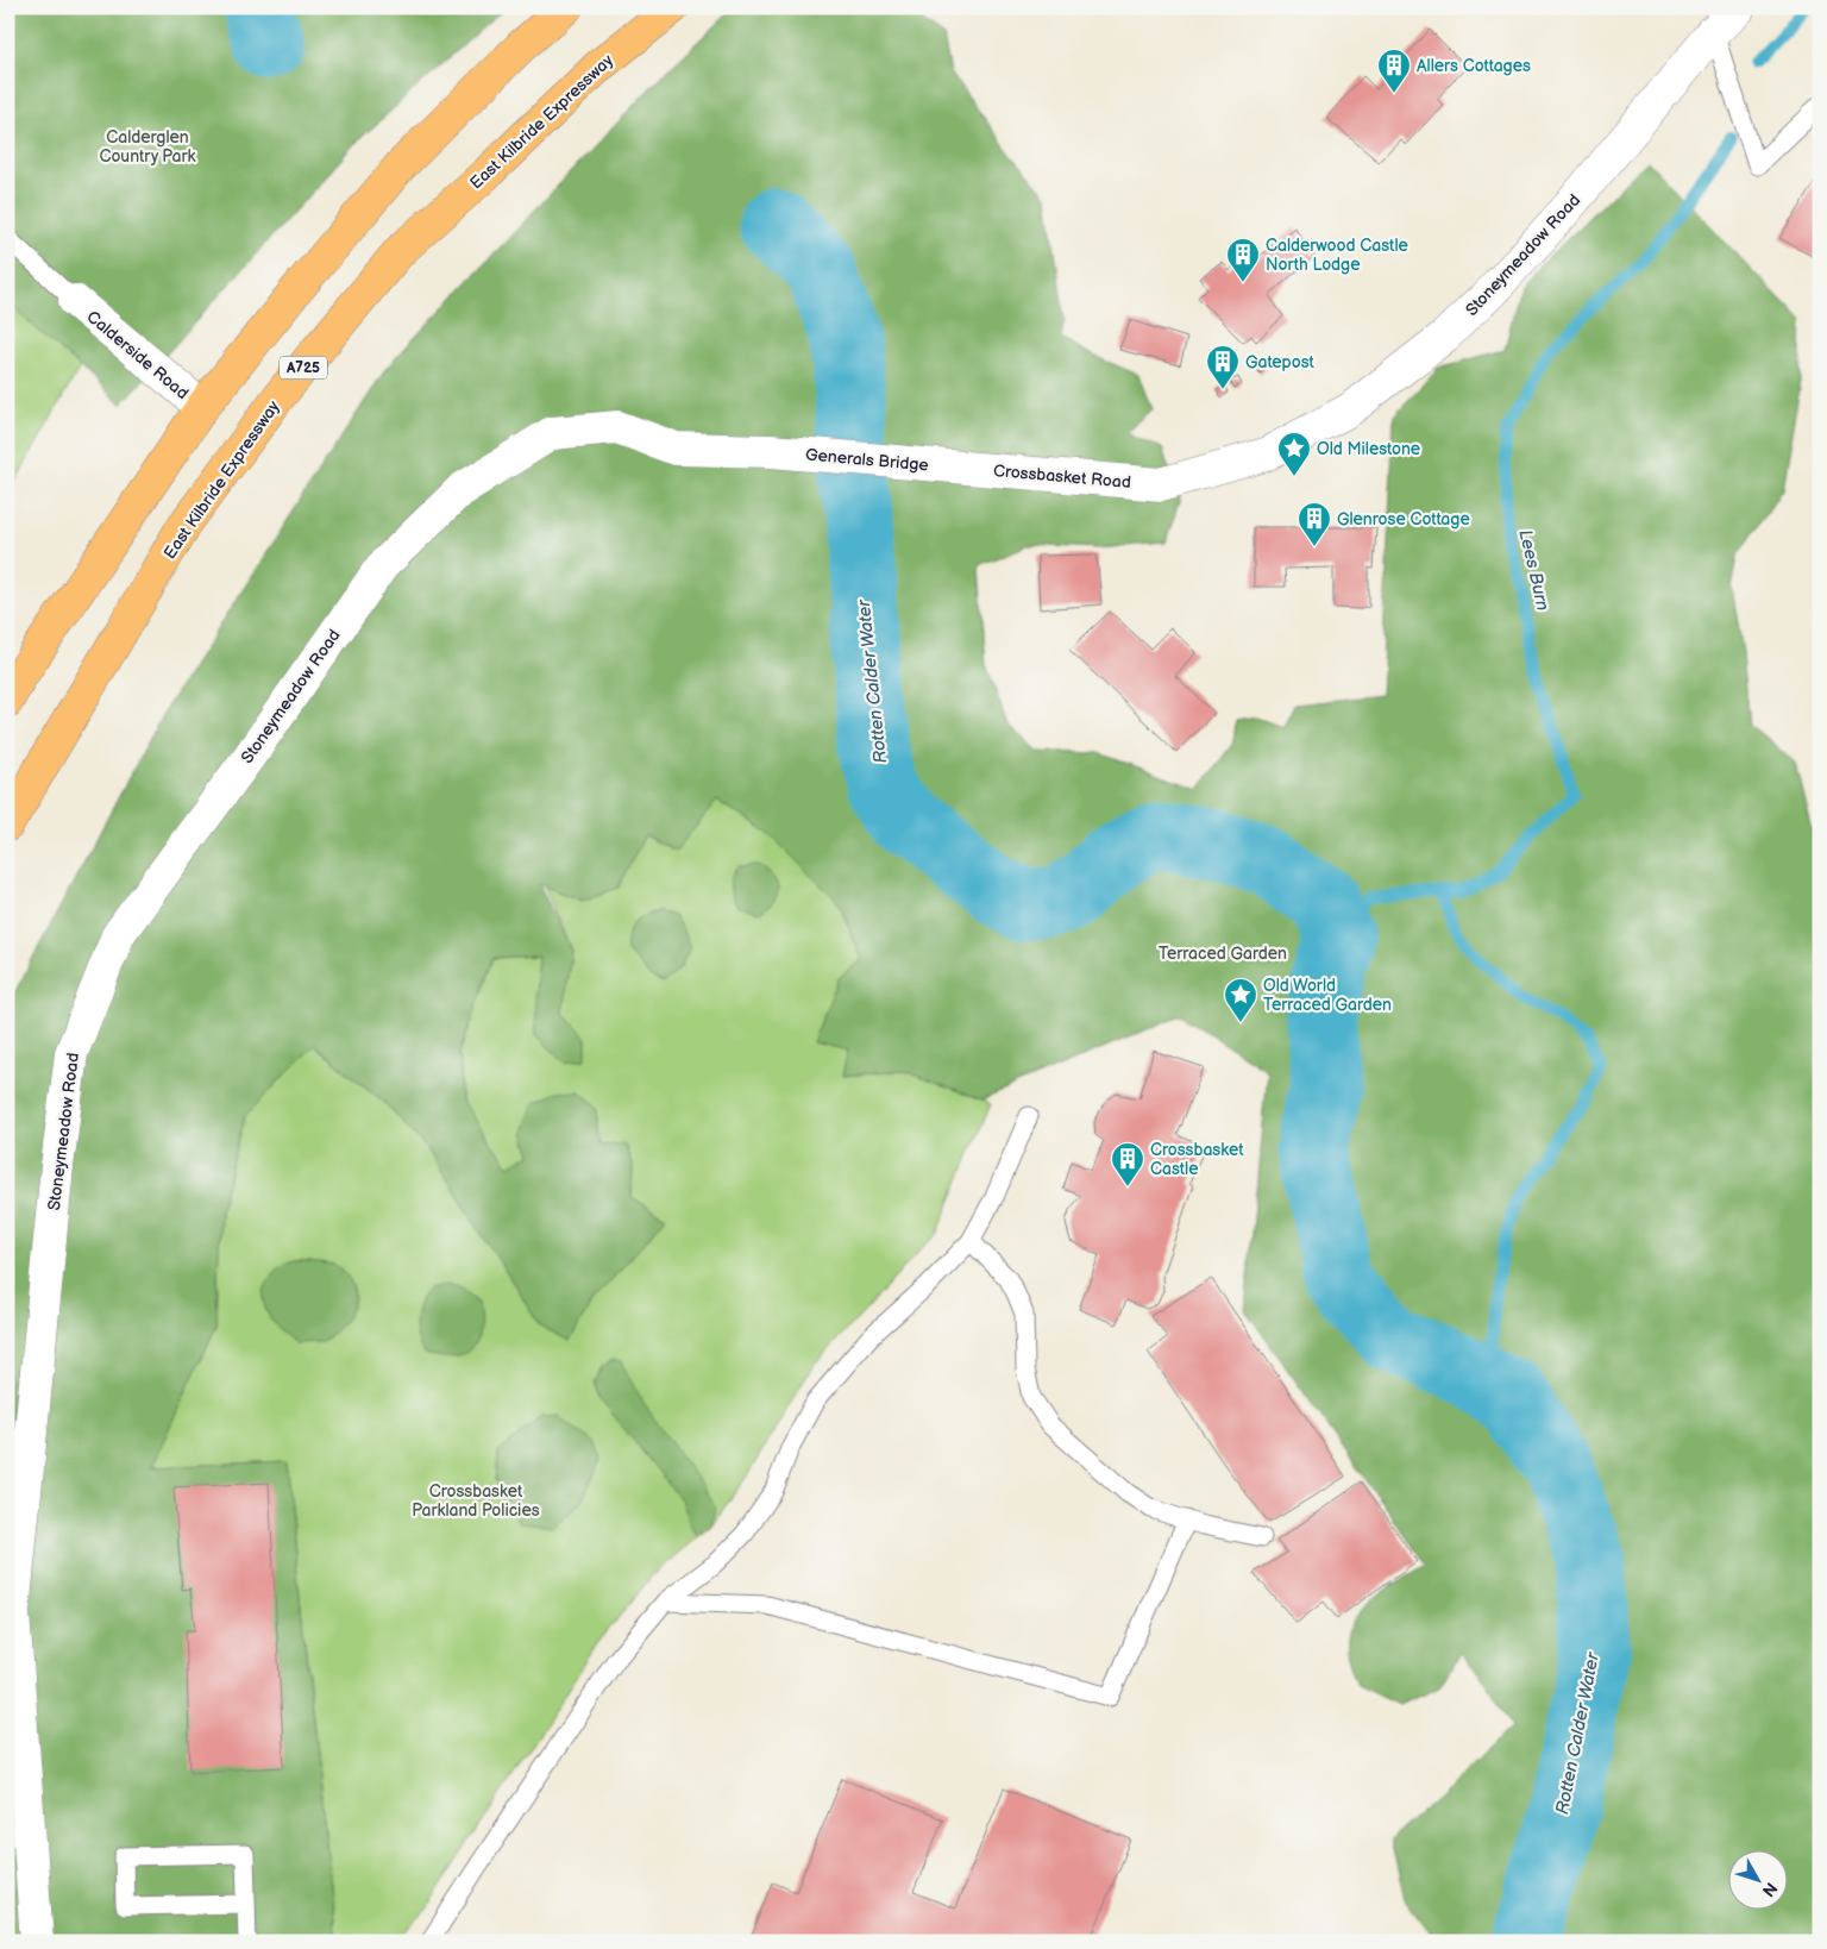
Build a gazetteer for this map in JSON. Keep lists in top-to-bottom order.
{
  "streets": {
    "highway": ["East Kilbride Expressway", "A725"],
    "street": [
      "Stoneymeadow Road",
      "Calderside Road",
      "Generals Bridge",
      "Crossbasket Road"
    ]
  },
  "crossings": [
    ["Stoneymeadow Road", "Generals Bridge"],
    ["Stoneymeadow Road", "Crossbasket Road"],
    ["Generals Bridge", "Crossbasket Road"]
  ],
  "water": ["Lees Burn", "Rotten Calder Water"],
  "parks": ["Calderglen Country Park", "Terraced Garden", "Crossbasket Parkland Policies"],
  "places": {
    "building": [
      "Allers Cottages",
      "Calderwood Castle North Lodge",
      "Gatepost",
      "Glenrose Cottage",
      "Crossbasket Castle"
    ],
    "place": ["Old Milestone", "Old World Terraced Garden"]
  },
  "north": "bottom right"
}
